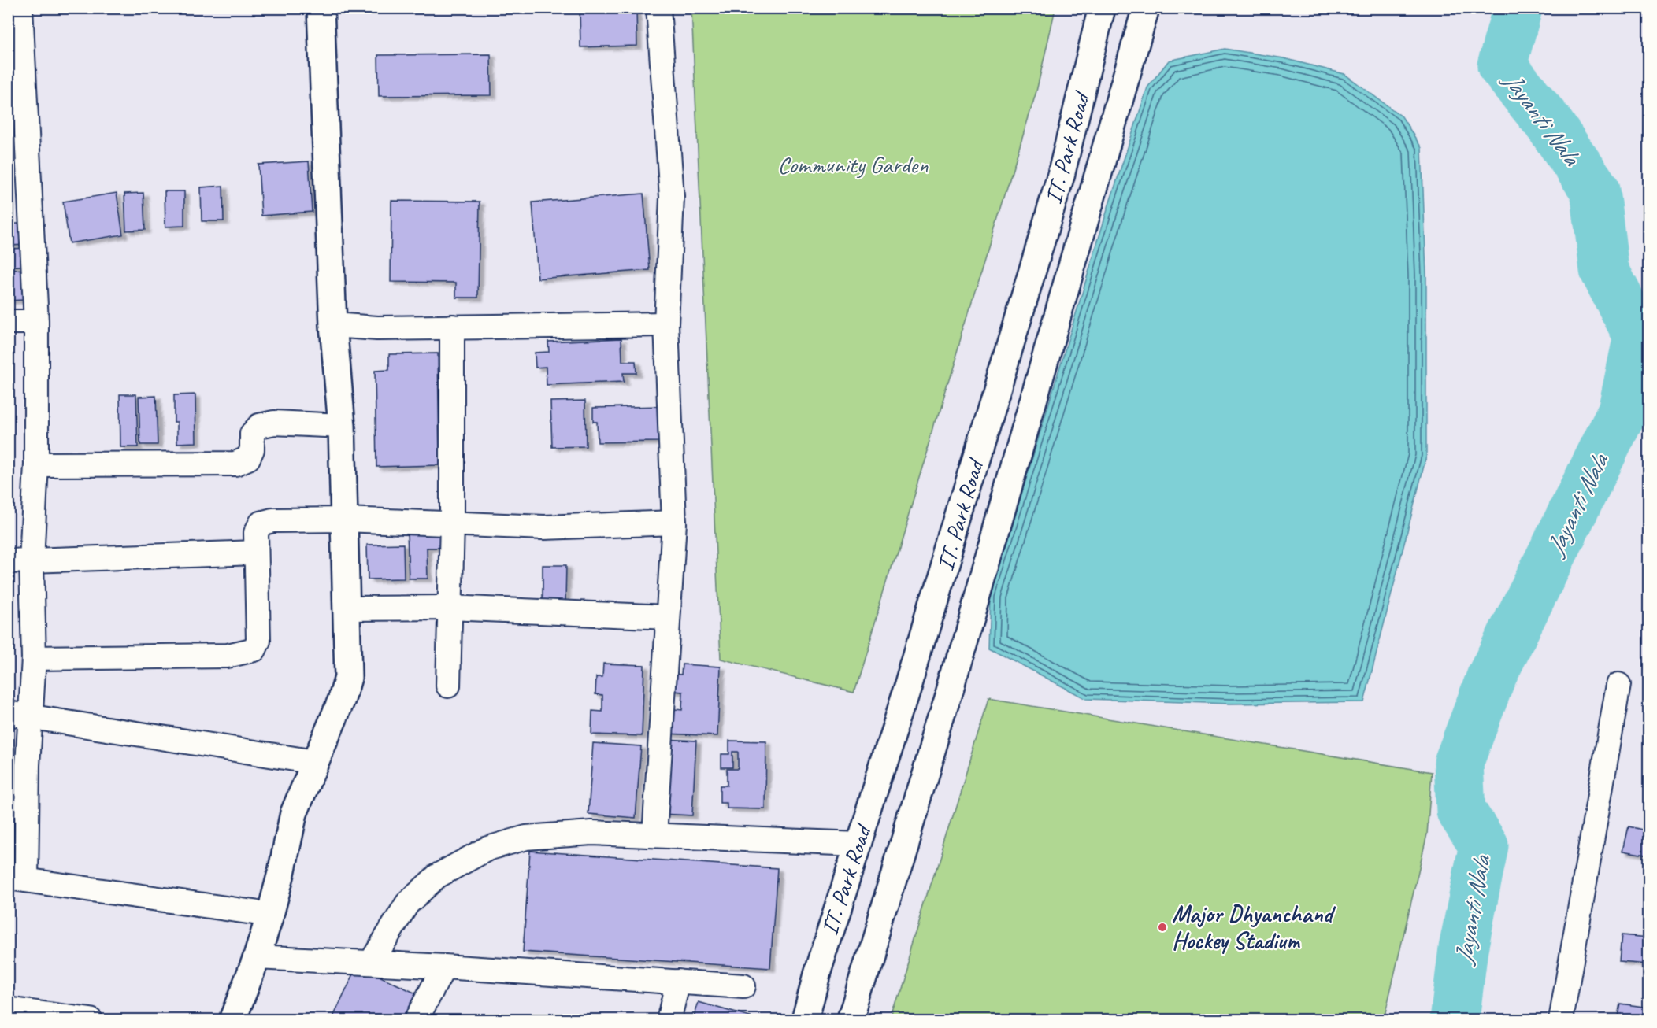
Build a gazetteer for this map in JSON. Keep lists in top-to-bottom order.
{
  "streets": {
    "main road": ["IT. Park Road"]
  },
  "water": ["Jayanti Nala"],
  "parks": ["Community Garden"],
  "places": ["Major Dhyanchand Hockey Stadium"]
}
